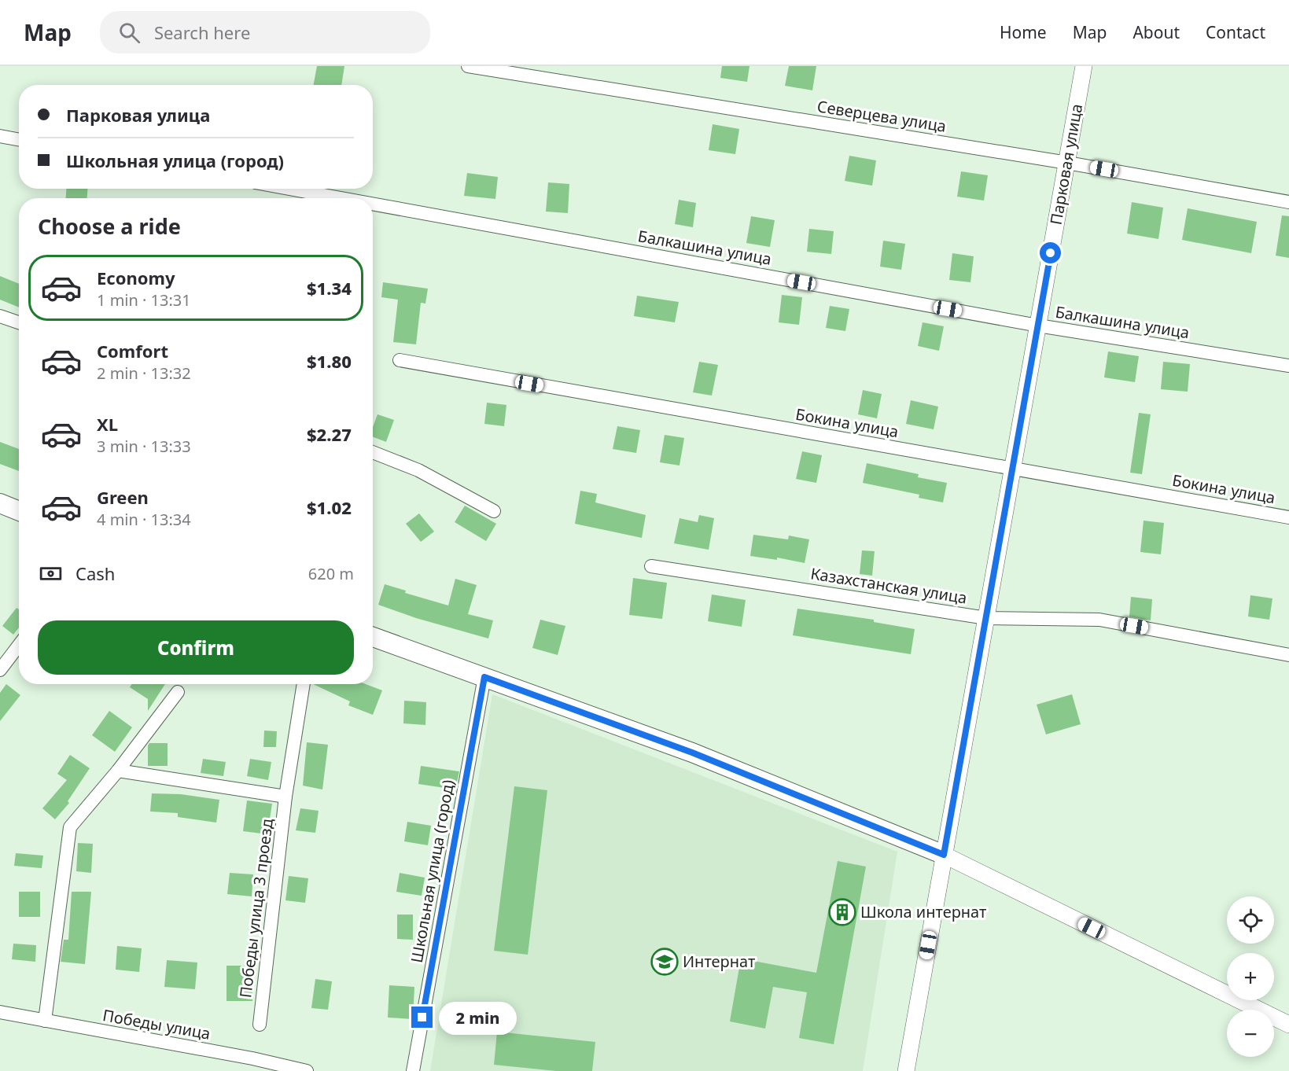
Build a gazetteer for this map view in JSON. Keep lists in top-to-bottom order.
{
  "streets": {
    "street": [
      "Северцева улица",
      "Парковая улица",
      "Балкашина улица",
      "Бокина улица",
      "Казахстанская улица",
      "Школьная улица (город)",
      "Победы улица 3 проезд",
      "Победы улица"
    ]
  },
  "crossings": [
    ["Северцева улица", "Парковая улица"],
    ["Парковая улица", "Балкашина улица"],
    ["Парковая улица", "Бокина улица"],
    ["Парковая улица", "Казахстанская улица"]
  ],
  "places": {
    "building": ["Школа интернат"],
    "school or university": ["Интернат"]
  },
  "page": {
    "header": "Map",
    "search": "Search here",
    "nav": [
      "Home",
      "Map",
      "About",
      "Contact"
    ],
    "banner": ["Парковая улица", "Школьная улица (город)"],
    "heading": "Choose a ride",
    "list": [
      {
        "name": "Economy",
        "note": "1 min · 13:31",
        "value": "$1.34"
      },
      {
        "name": "Comfort",
        "note": "2 min · 13:32",
        "value": "$1.80"
      },
      {
        "name": "XL",
        "note": "3 min · 13:33",
        "value": "$2.27"
      },
      {
        "name": "Green",
        "note": "4 min · 13:34",
        "value": "$1.02"
      }
    ],
    "pay": ["Cash", "620 m"],
    "buttons": "Confirm",
    "map_buttons": ["+", "−"],
    "bubble": "2 min"
  }
}
